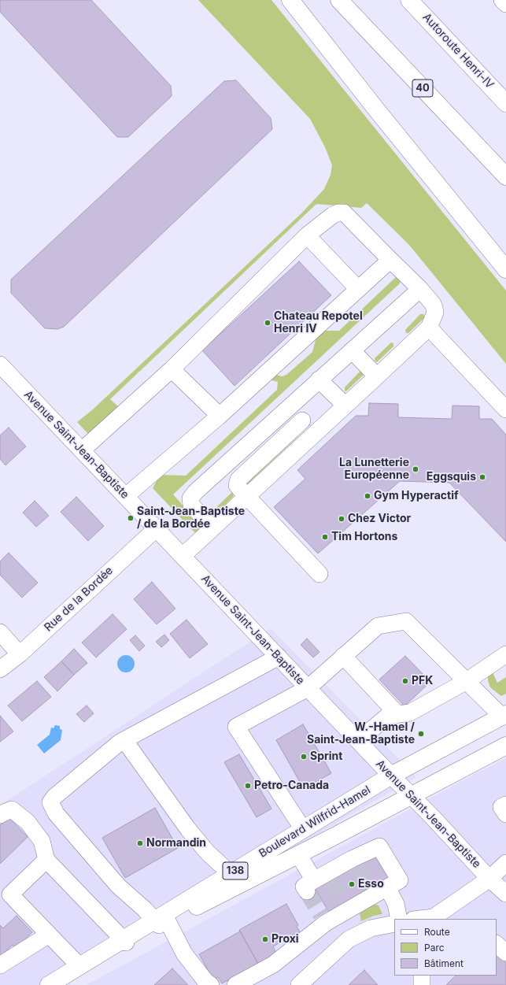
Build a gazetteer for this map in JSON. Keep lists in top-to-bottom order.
{
  "streets": {
    "main road": [
      "Autoroute Henri-IV",
      "40",
      "Boulevard Wilfrid-Hamel",
      "138"
    ],
    "street": ["Avenue Saint-Jean-Baptiste", "Rue de la Bordée"]
  },
  "crossings": [
    ["Avenue Saint-Jean-Baptiste", "Rue de la Bordée"],
    ["Avenue Saint-Jean-Baptiste", "Boulevard Wilfrid-Hamel"]
  ],
  "places": [
    "Chateau Repotel Henri IV",
    "La Lunetterie Européenne",
    "Eggsquis",
    "Gym Hyperactif",
    "Saint-Jean-Baptiste / de la Bordée",
    "Chez Victor",
    "Tim Hortons",
    "PFK",
    "W.-Hamel / Saint-Jean-Baptiste",
    "Sprint",
    "Petro-Canada",
    "Normandin",
    "Esso",
    "Proxi"
  ],
  "legend": ["Route", "Parc", "Bâtiment"]
}
